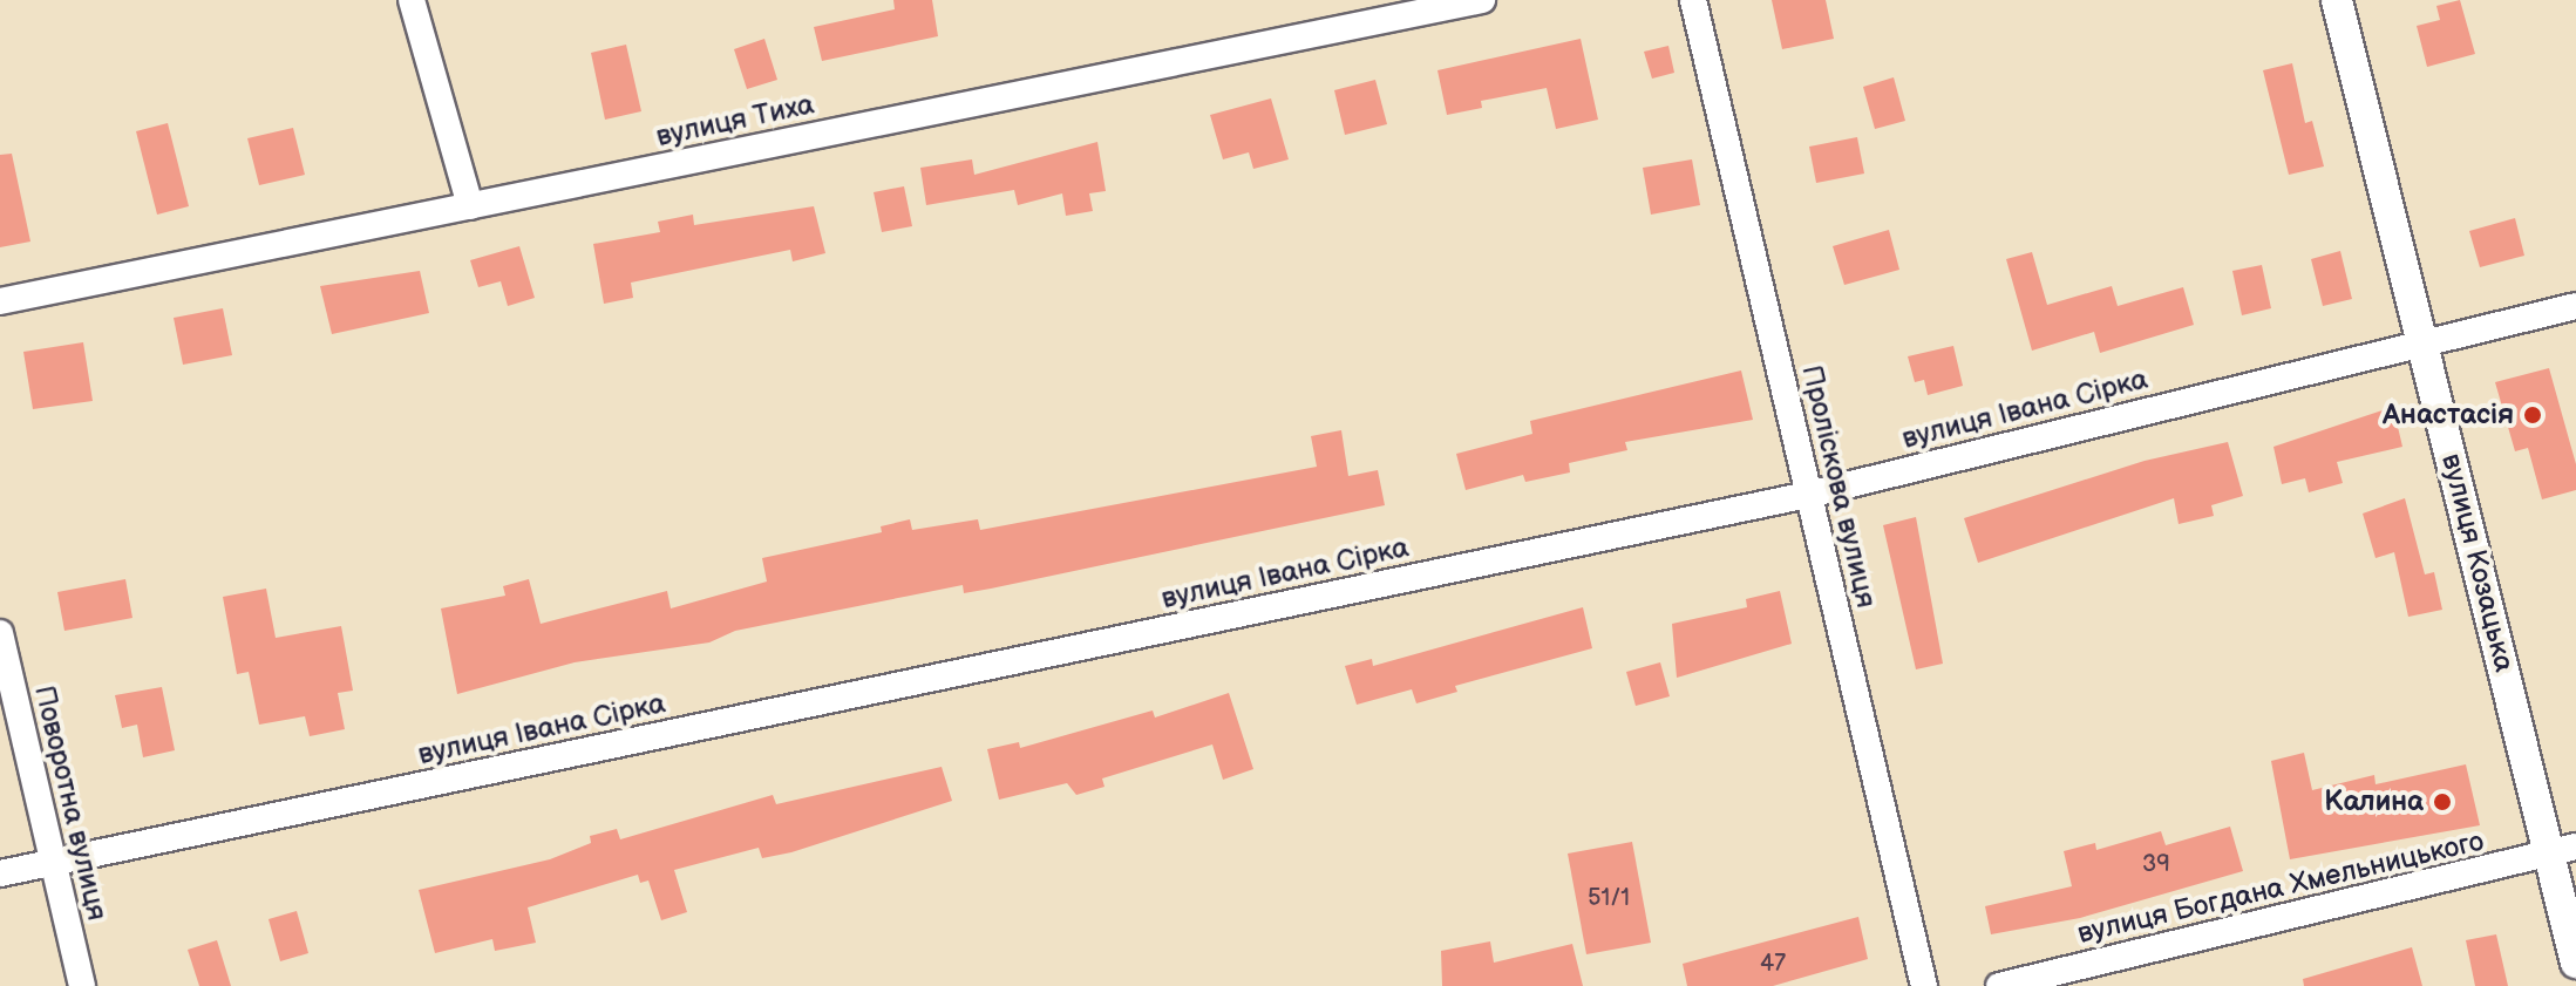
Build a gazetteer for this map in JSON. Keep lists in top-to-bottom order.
{
  "streets": {
    "street": [
      "вулиця Тиха",
      "вулиця Івана Сірка",
      "Проліскова вулиця",
      "вулиця Козацька",
      "Поворотна вулиця",
      "вулиця Богдана Хмельницького"
    ]
  },
  "crossings": [
    ["вулиця Івана Сірка", "Проліскова вулиця"],
    ["вулиця Івана Сірка", "вулиця Козацька"],
    ["вулиця Івана Сірка", "Поворотна вулиця"],
    ["вулиця Козацька", "вулиця Богдана Хмельницького"]
  ],
  "places": ["Анастасія", "Калина"],
  "house_numbers": ["39", "51/1", "47"]
}
